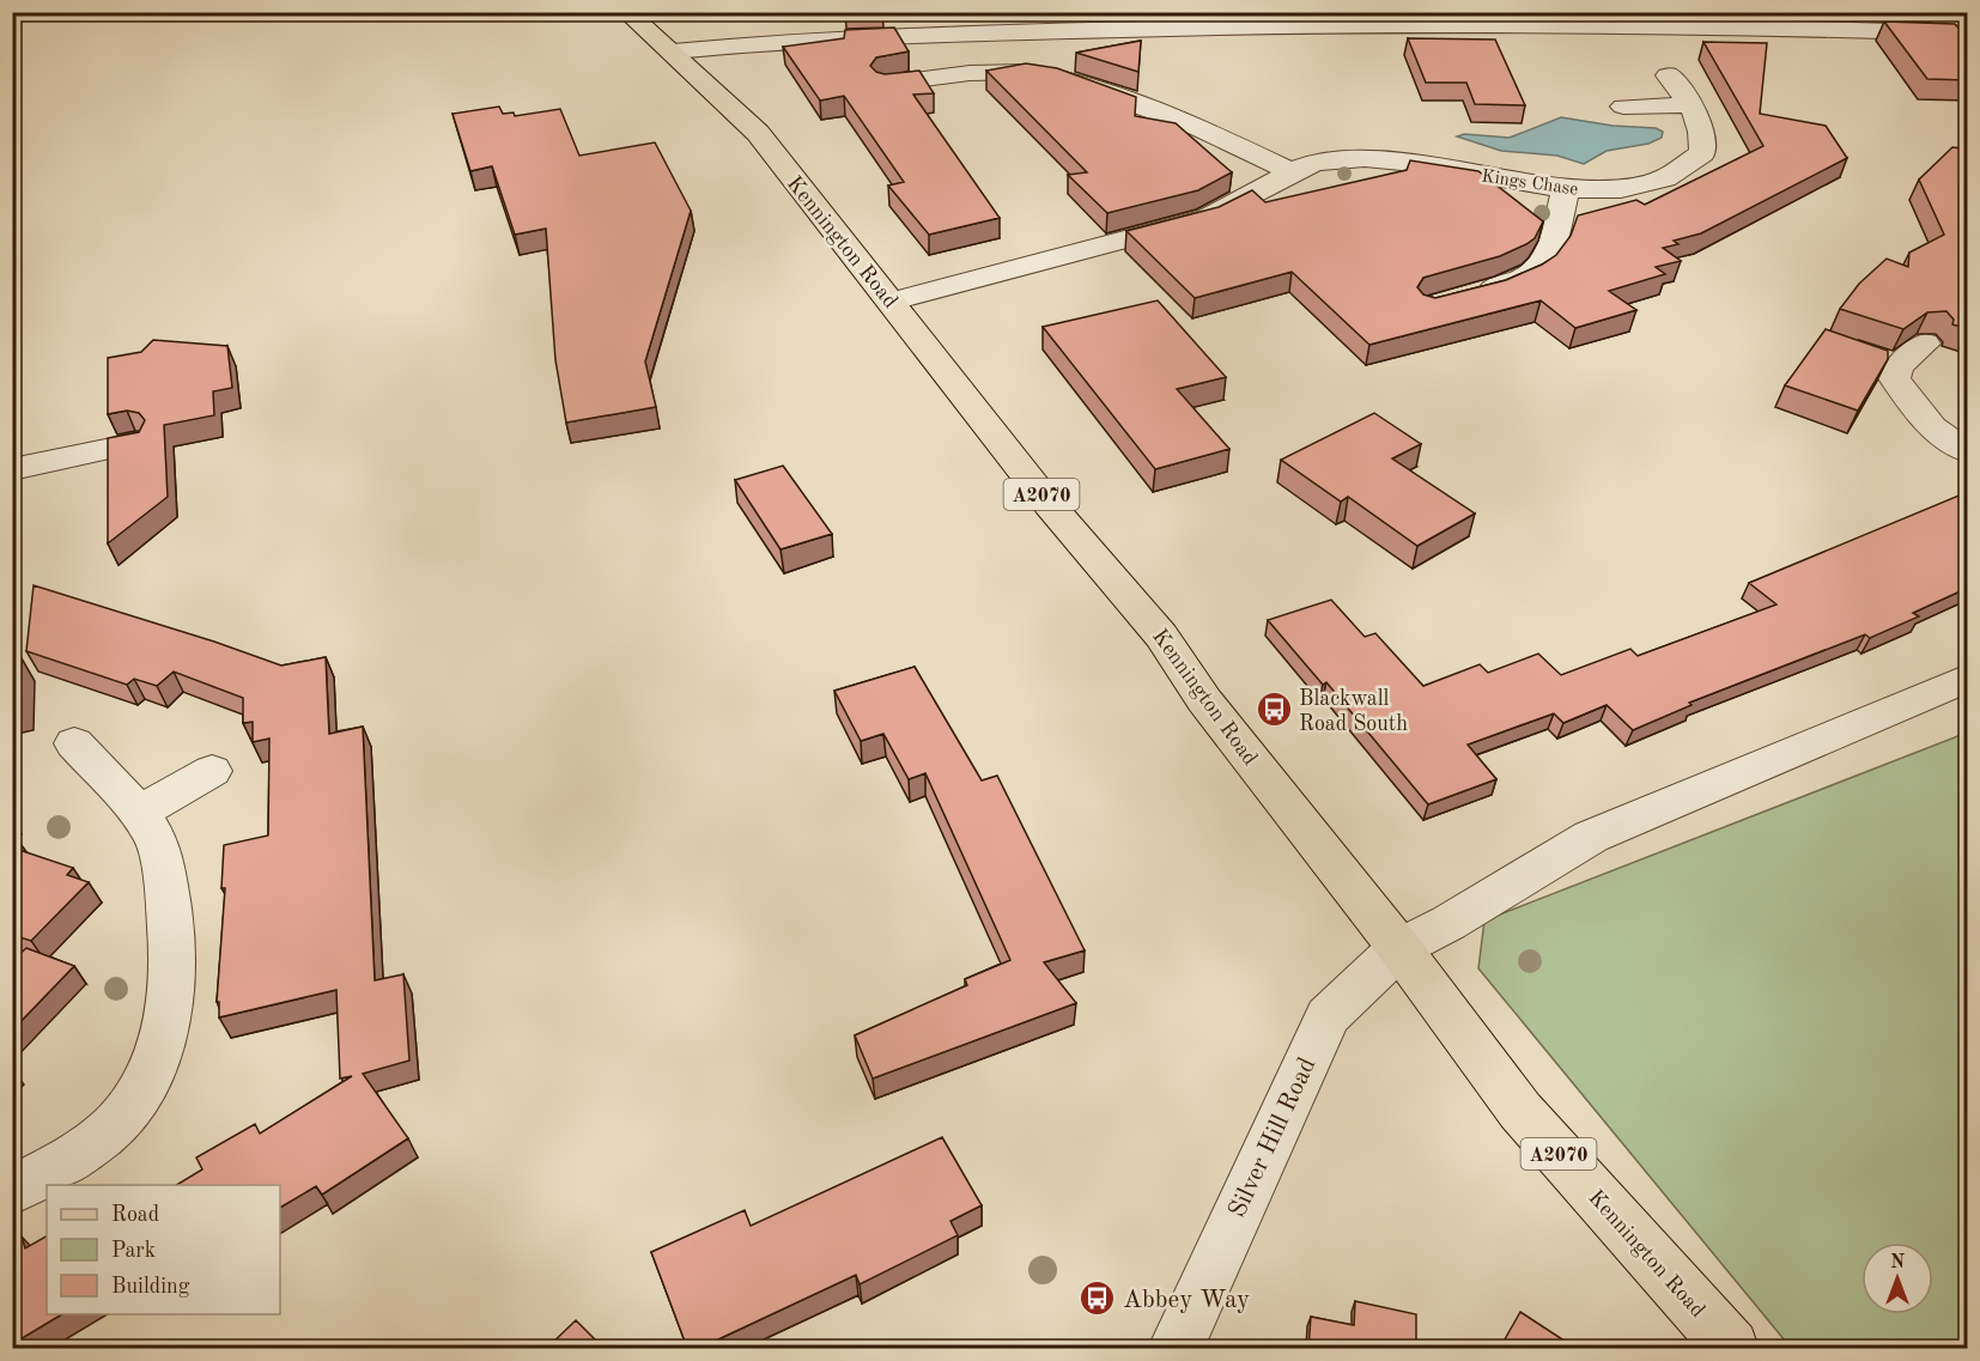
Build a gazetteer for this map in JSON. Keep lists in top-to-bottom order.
{
  "streets": {
    "main road": ["Kennington Road", "A2070"],
    "street": ["Kings Chase", "Silver Hill Road"]
  },
  "crossings": [
    ["Kings Chase", "Kennington Road"],
    ["Kennington Road", "A2070"],
    ["Kennington Road", "Silver Hill Road"]
  ],
  "places": {
    "bus stop": ["Blackwall Road South", "Abbey Way"]
  },
  "legend": ["Road", "Park", "Building"],
  "north": "top"
}
